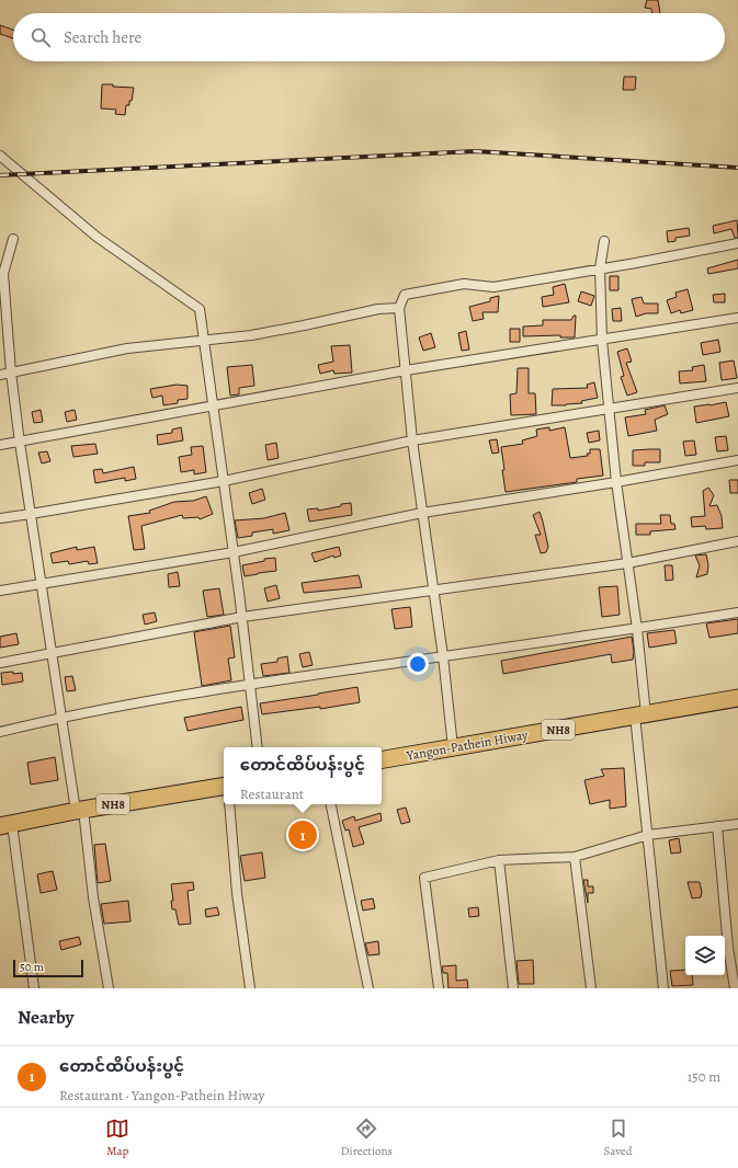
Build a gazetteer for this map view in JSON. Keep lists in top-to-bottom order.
{
  "streets": {
    "highway": ["NH8", "Yangon-Pathein Hiway"]
  },
  "scale_bar": "50 m",
  "page": {
    "search": "Search here",
    "popup": ["တောင်ထိပ်ပန်းပွင့်", "Restaurant"],
    "pins": "1",
    "scale": "50 m",
    "heading": "Nearby",
    "list": [
      {
        "mark": "1",
        "name": "တောင်ထိပ်ပန်းပွင့်",
        "note": "Restaurant · Yangon-Pathein Hiway",
        "value": "150 m"
      }
    ],
    "nav": ["Map", "Directions", "Saved"]
  }
}
